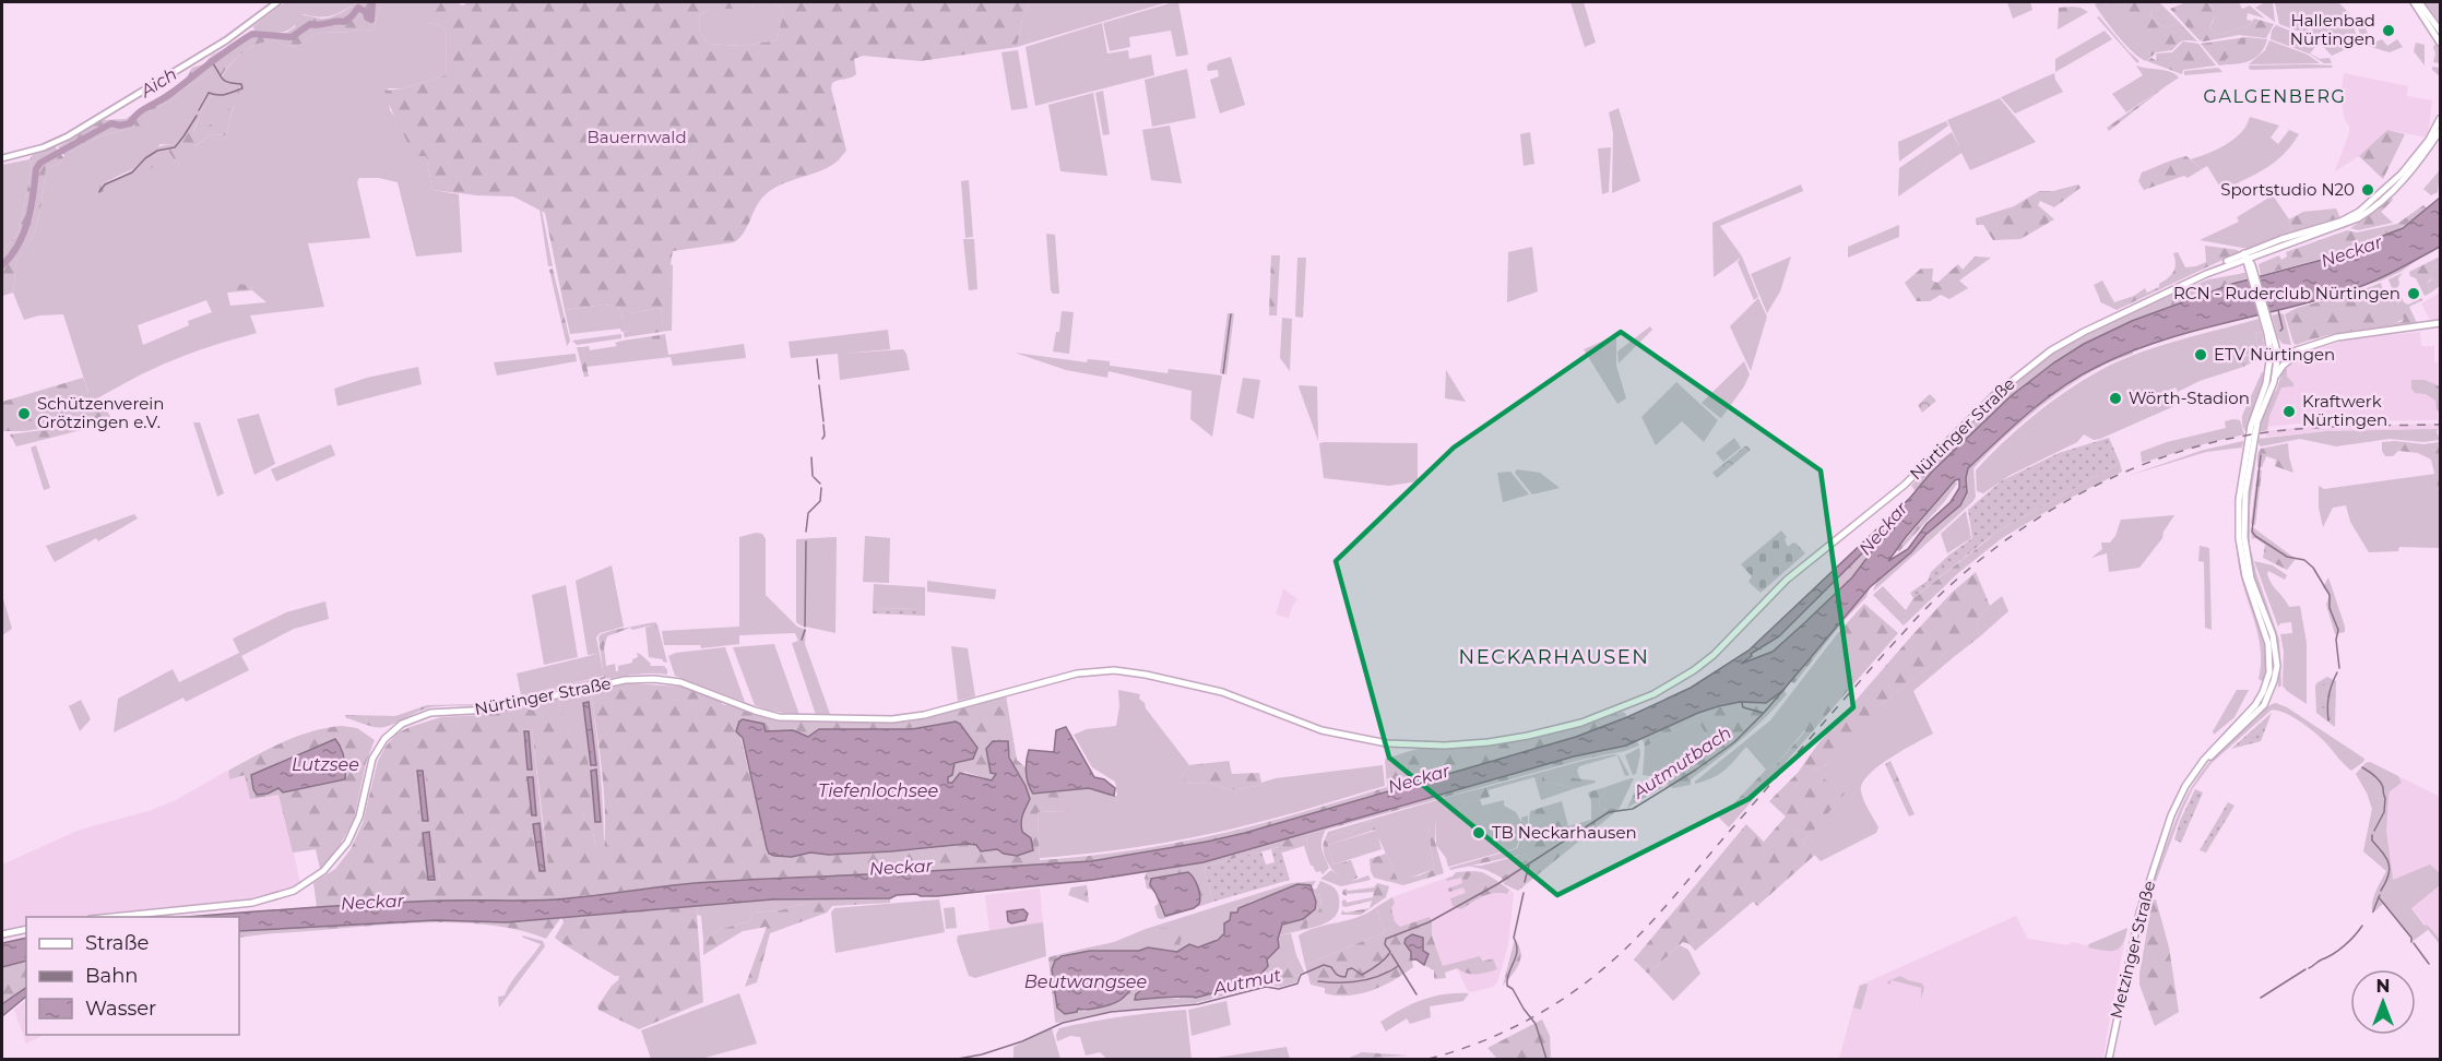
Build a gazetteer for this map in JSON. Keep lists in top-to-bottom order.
{
  "streets": {
    "main road": ["Nürtinger Straße", "Metzinger Straße"]
  },
  "districts": ["GALGENBERG", "NECKARHAUSEN"],
  "water": [
    "Aich",
    "Neckar",
    "Autmutbach",
    "Lutzsee",
    "Tiefenlochsee",
    "Beutwangsee",
    "Autmut"
  ],
  "parks": ["Bauernwald"],
  "places": [
    "Hallenbad Nürtingen",
    "Sportstudio N20",
    "RCN - Ruderclub Nürtingen",
    "ETV Nürtingen",
    "Wörth-Stadion",
    "Kraftwerk Nürtingen",
    "Schützenverein Grötzingen e.V.",
    "TB Neckarhausen"
  ],
  "legend": ["Straße", "Bahn", "Wasser"],
  "north": "top"
}
